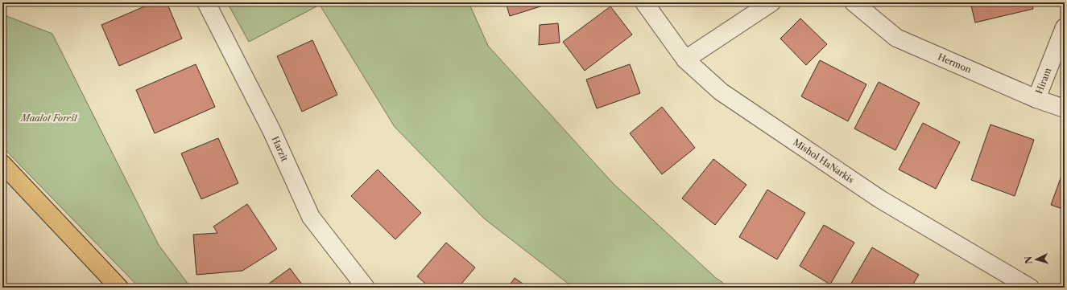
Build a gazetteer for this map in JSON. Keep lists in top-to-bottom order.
{
  "streets": {
    "street": [
      "Hermon",
      "Hiram",
      "Harzit",
      "Mishol HaNarkis"
    ]
  },
  "crossings": [
    ["Hermon", "Hiram"]
  ],
  "parks": ["Maalot Forest"],
  "north": "left"
}
